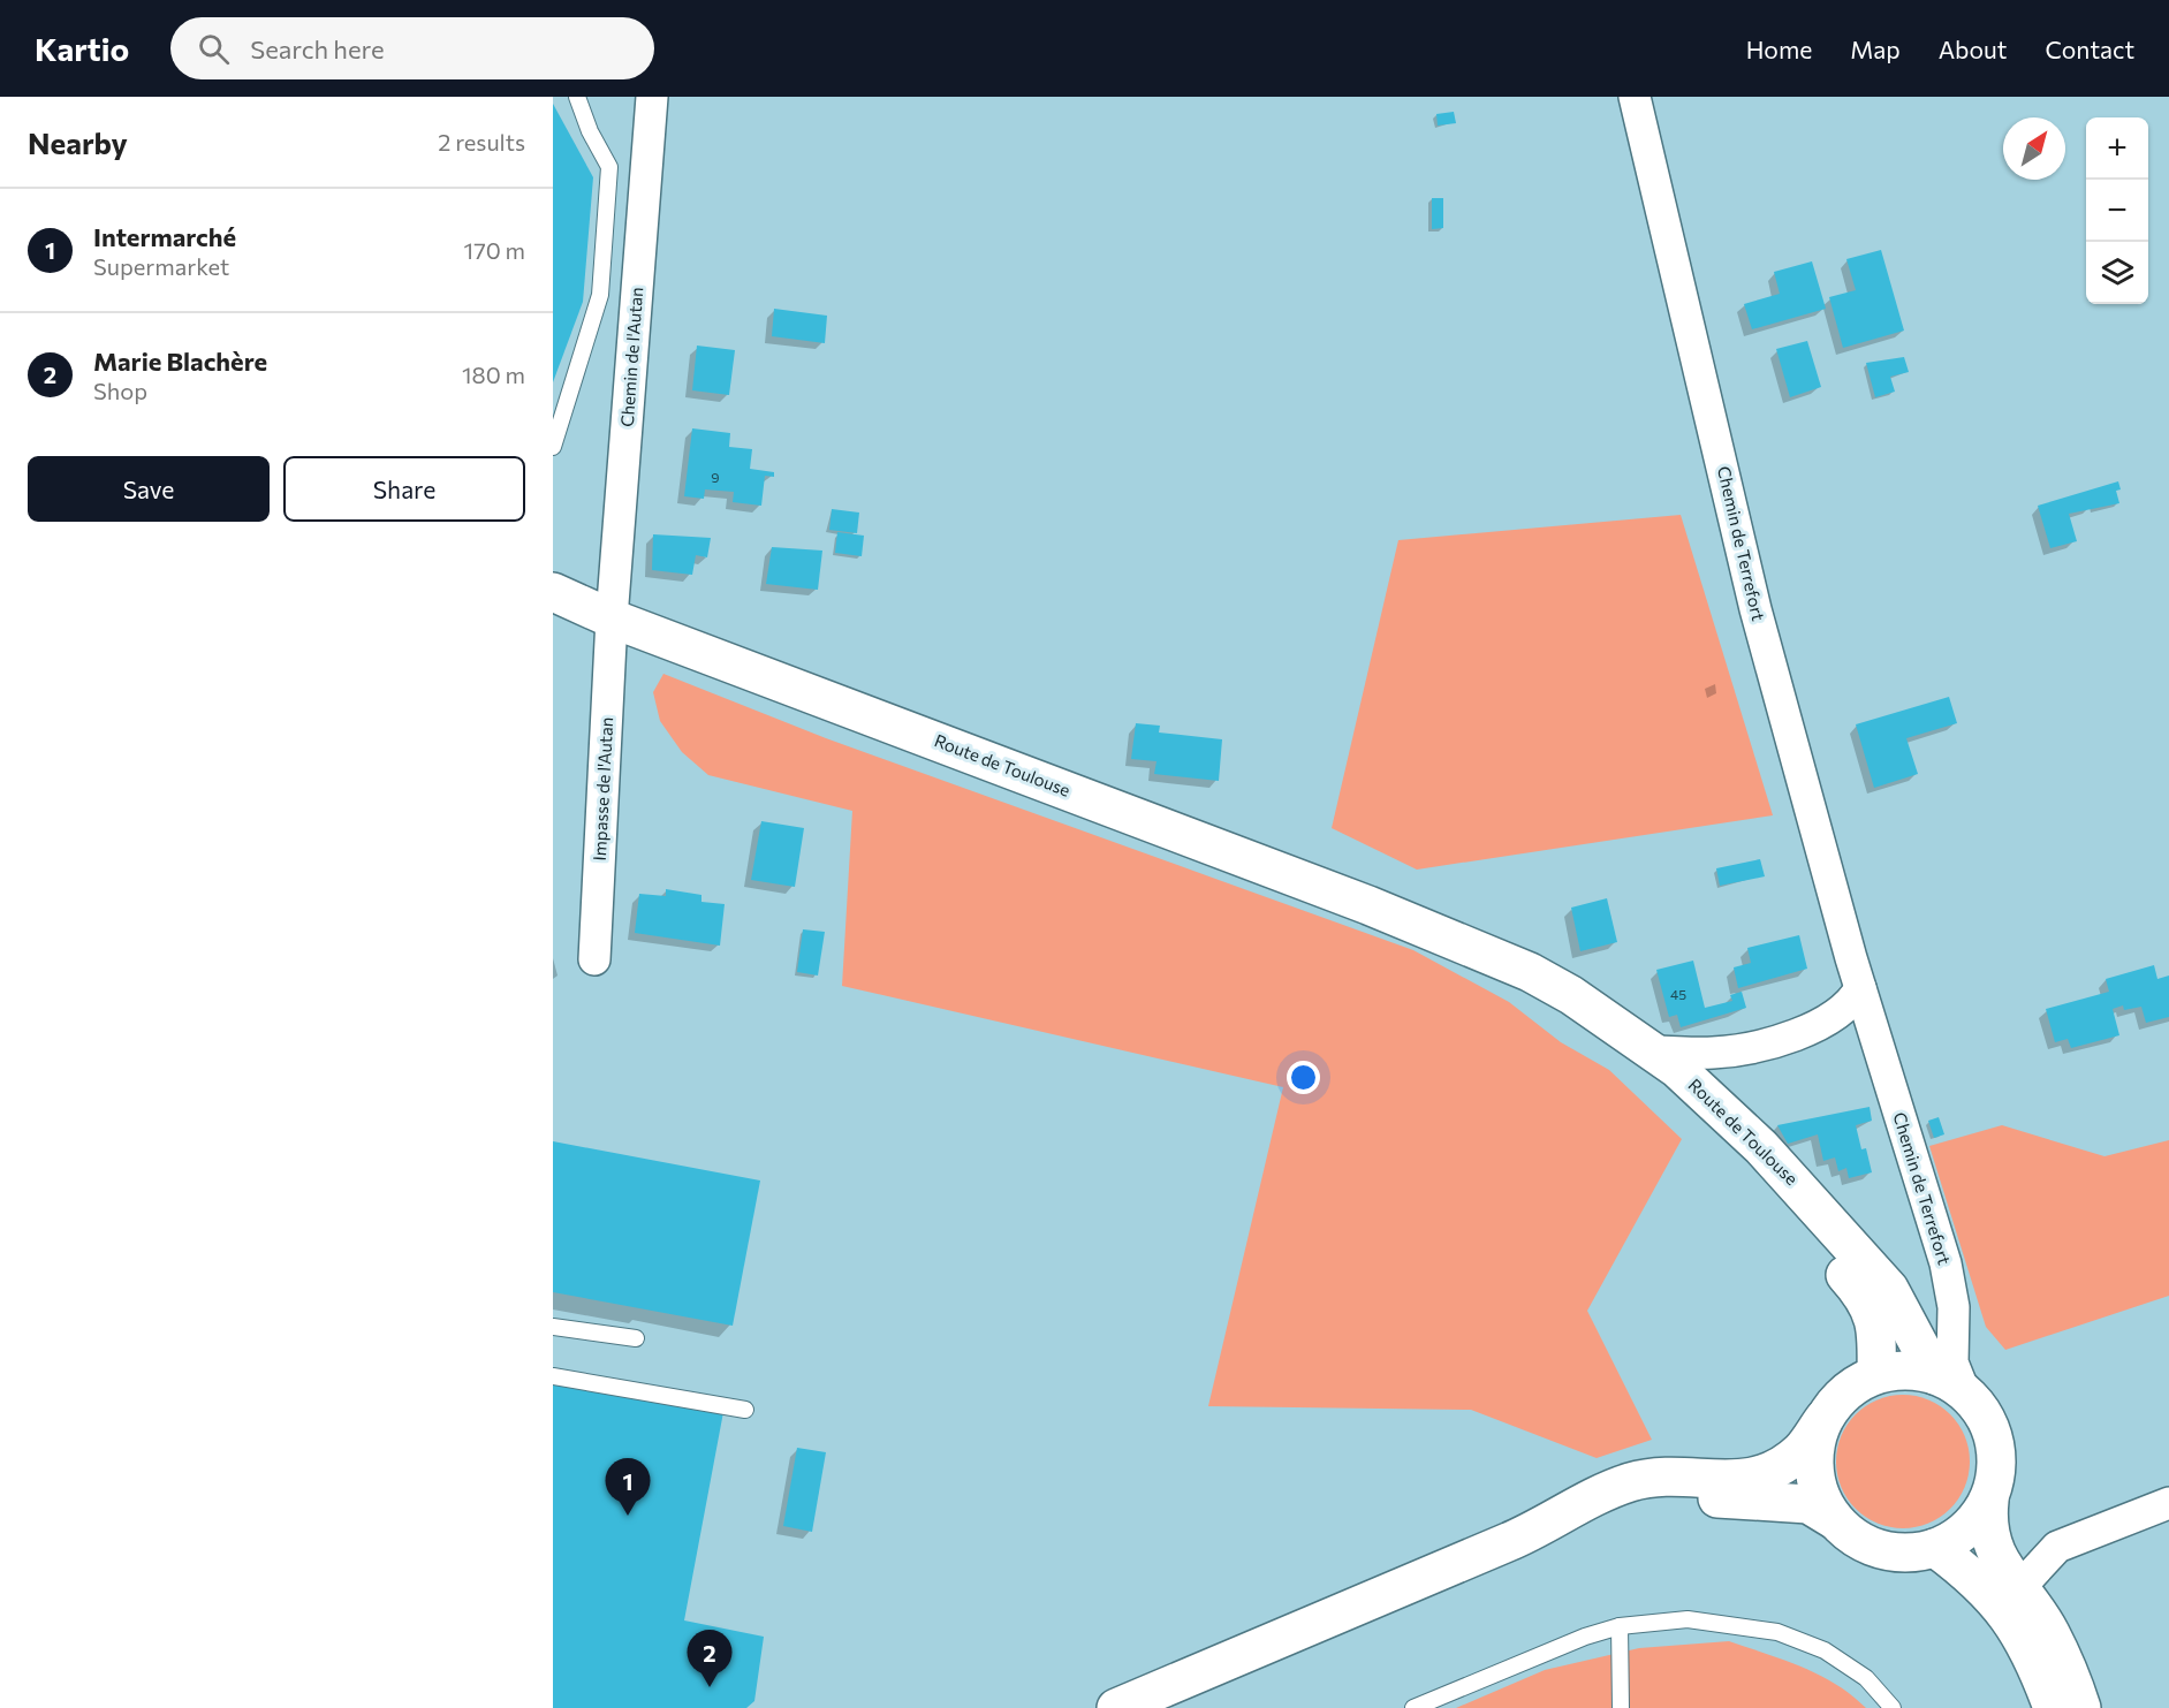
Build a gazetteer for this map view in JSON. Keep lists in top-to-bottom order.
{
  "streets": {
    "main road": ["Route de Toulouse"],
    "street": ["Chemin de l'Autan", "Chemin de Terrefort", "Impasse de l'Autan"]
  },
  "crossings": [
    ["Chemin de l'Autan", "Route de Toulouse"],
    ["Chemin de l'Autan", "Impasse de l'Autan"],
    ["Chemin de Terrefort", "Route de Toulouse"],
    ["Route de Toulouse", "Impasse de l'Autan"]
  ],
  "house_numbers": ["9", "45"],
  "north": "top right",
  "page": {
    "header": "Kartio",
    "search": "Search here",
    "nav": [
      "Home",
      "Map",
      "About",
      "Contact"
    ],
    "heading": ["Nearby", "2 results"],
    "map_buttons": ["+", "−"],
    "list": [
      {
        "mark": "1",
        "name": "Intermarché",
        "note": "Supermarket",
        "value": "170 m"
      },
      {
        "mark": "2",
        "name": "Marie Blachère",
        "note": "Shop",
        "value": "180 m"
      }
    ],
    "buttons": ["Save", "Share"],
    "pins": ["1", "2"]
  }
}
